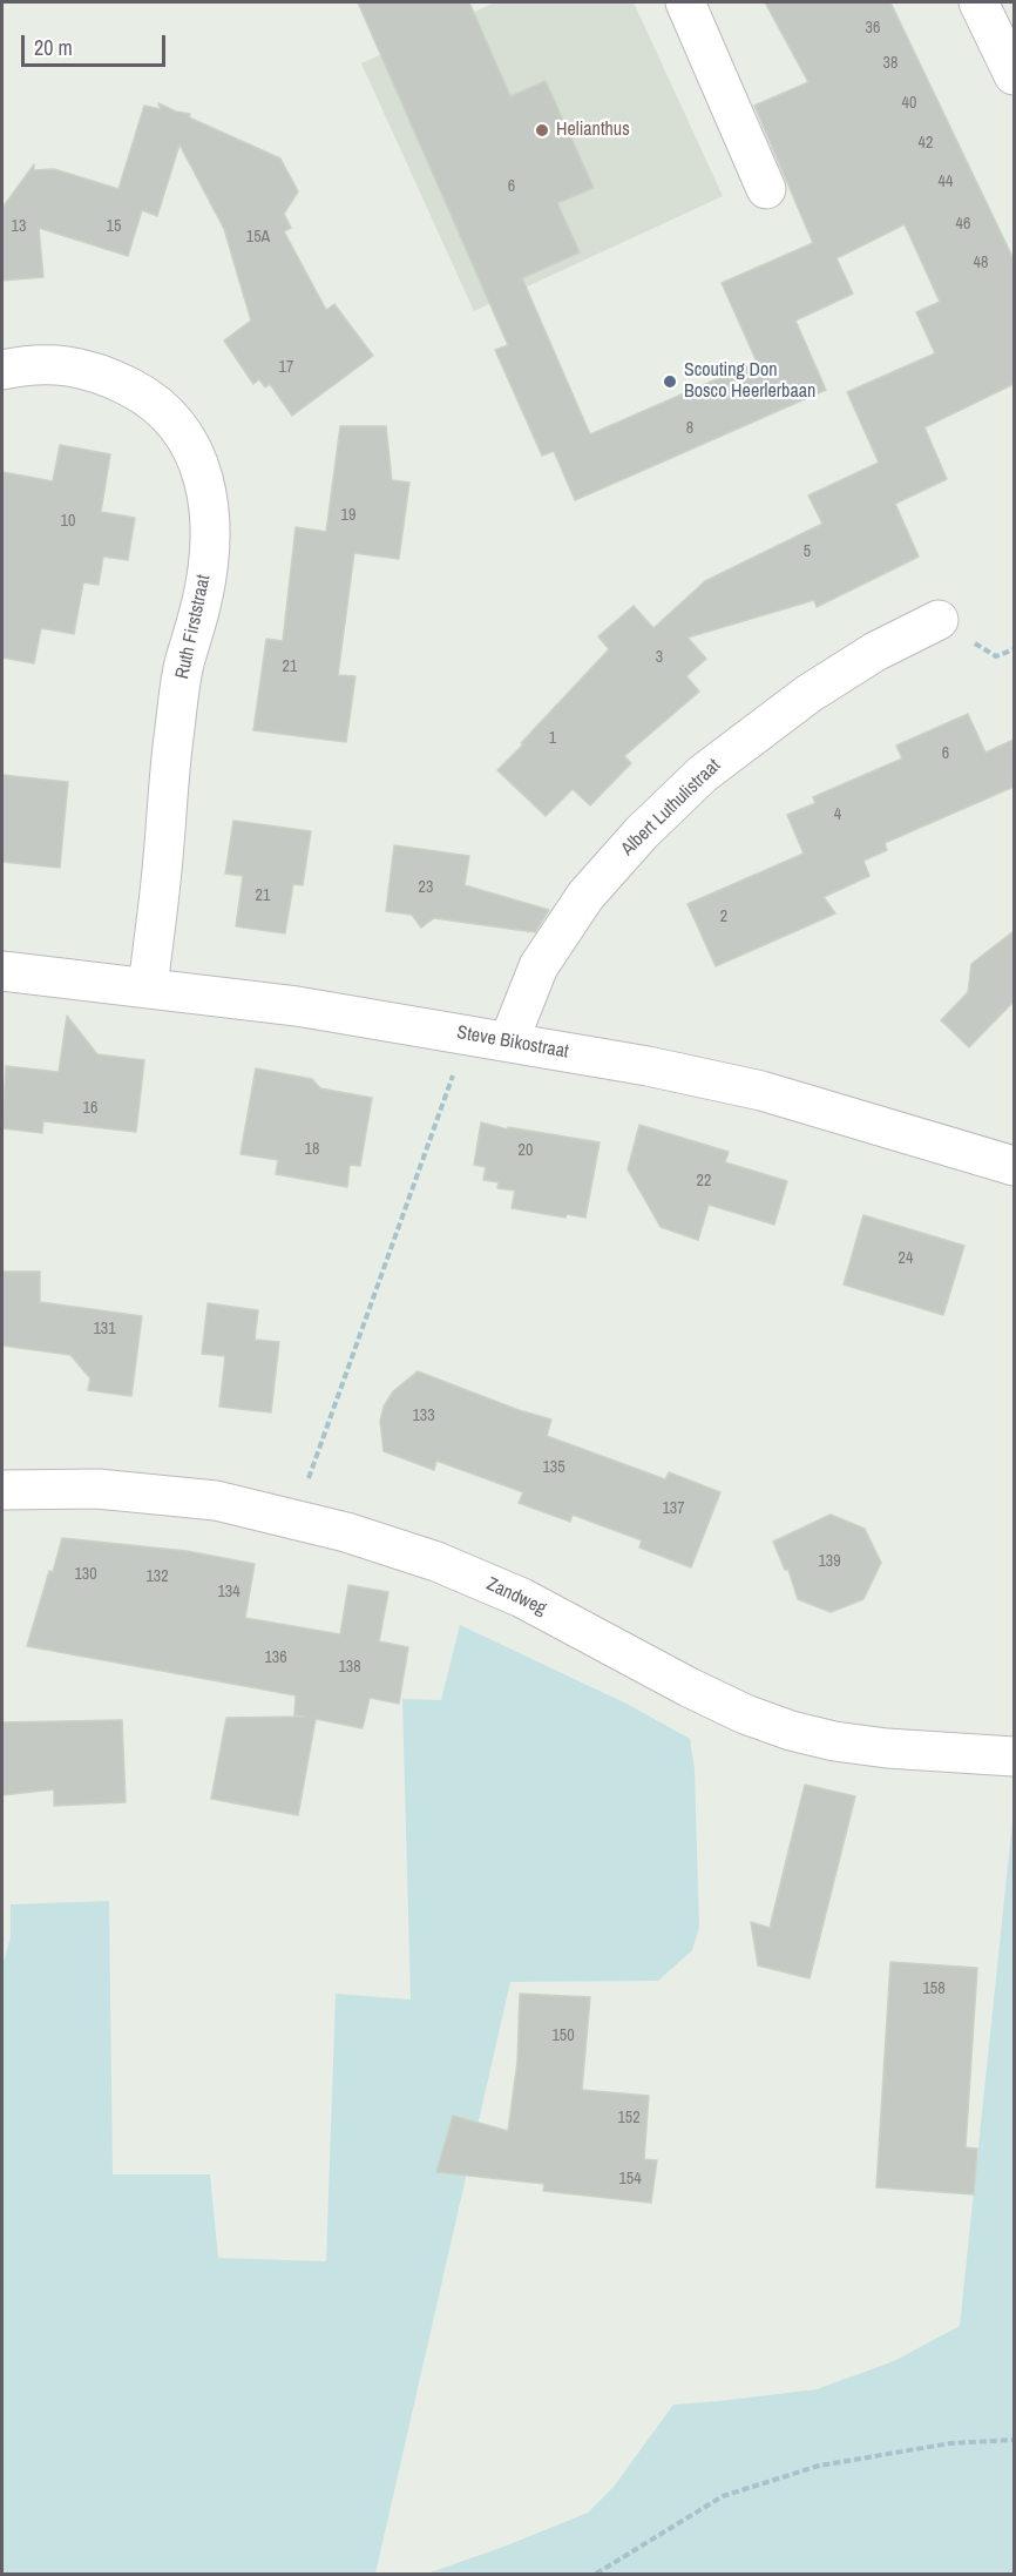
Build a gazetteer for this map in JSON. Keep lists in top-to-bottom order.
{
  "streets": {
    "street": [
      "Ruth Firststraat",
      "Albert Luthulistraat",
      "Steve Bikostraat",
      "Zandweg"
    ]
  },
  "crossings": [
    ["Ruth Firststraat", "Steve Bikostraat"],
    ["Albert Luthulistraat", "Steve Bikostraat"]
  ],
  "places": ["Helianthus", "Scouting Don Bosco Heerlerbaan"],
  "house_numbers": [
    "36",
    "38",
    "40",
    "42",
    "44",
    "6",
    "46",
    "13",
    "15",
    "15A",
    "48",
    "17",
    "8",
    "19",
    "10",
    "5",
    "3",
    "21",
    "1",
    "6",
    "4",
    "23",
    "21",
    "2",
    "16",
    "18",
    "20",
    "22",
    "24",
    "131",
    "133",
    "135",
    "137",
    "139",
    "130",
    "132",
    "134",
    "136",
    "138",
    "158",
    "150",
    "152",
    "154"
  ],
  "scale_bar": "20 m"
}
